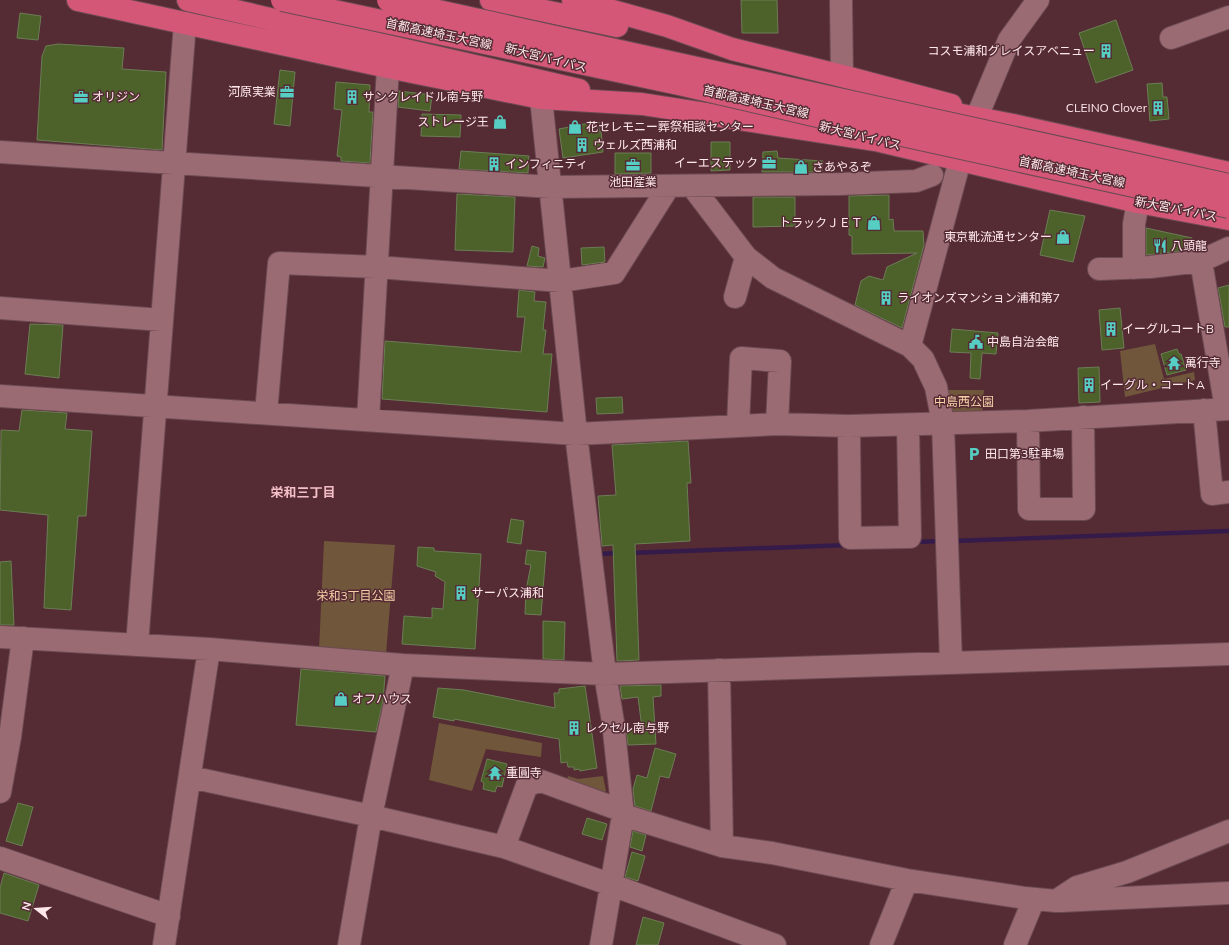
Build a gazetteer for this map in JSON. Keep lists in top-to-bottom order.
{
  "streets": {
    "highway": ["首都高速埼玉大宮線", "新大宮バイパス"]
  },
  "districts": ["栄和三丁目"],
  "parks": ["中島西公園", "栄和3丁目公園"],
  "places": {
    "building": [
      "コスモ浦和グレイスアベニュー",
      "サンクレイドル南与野",
      "CLEINO Clover",
      "ウェルズ西浦和",
      "インフィニティ",
      "ライオンズマンション浦和第7",
      "イーグルコートB",
      "イーグル・コートA",
      "サーパス浦和",
      "レクセル南与野"
    ],
    "office": [
      "河原実業",
      "オリジン",
      "イーエステック",
      "池田産業"
    ],
    "shop": [
      "ストレージ王",
      "花セレモニー葬祭相談センター",
      "さあやるぞ",
      "トラックＪＥＴ",
      "東京靴流通センター",
      "オフハウス"
    ],
    "restaurant": ["八頭龍"],
    "public building": ["中島自治会館"],
    "temple": ["萬行寺", "重圓寺"],
    "parking": ["田口第3駐車場"]
  },
  "north": "left"
}
